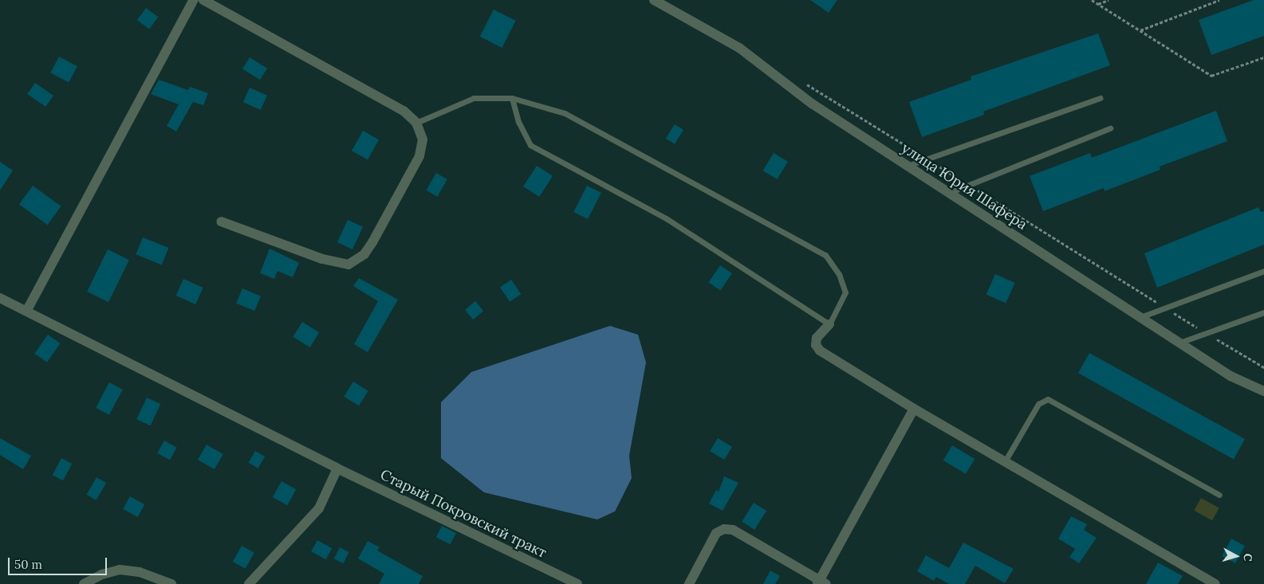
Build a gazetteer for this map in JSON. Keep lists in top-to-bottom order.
{
  "streets": {
    "street": ["улица Юрия Шафера", "Старый Покровский тракт"]
  },
  "scale_bar": "50 m",
  "north": "right"
}
